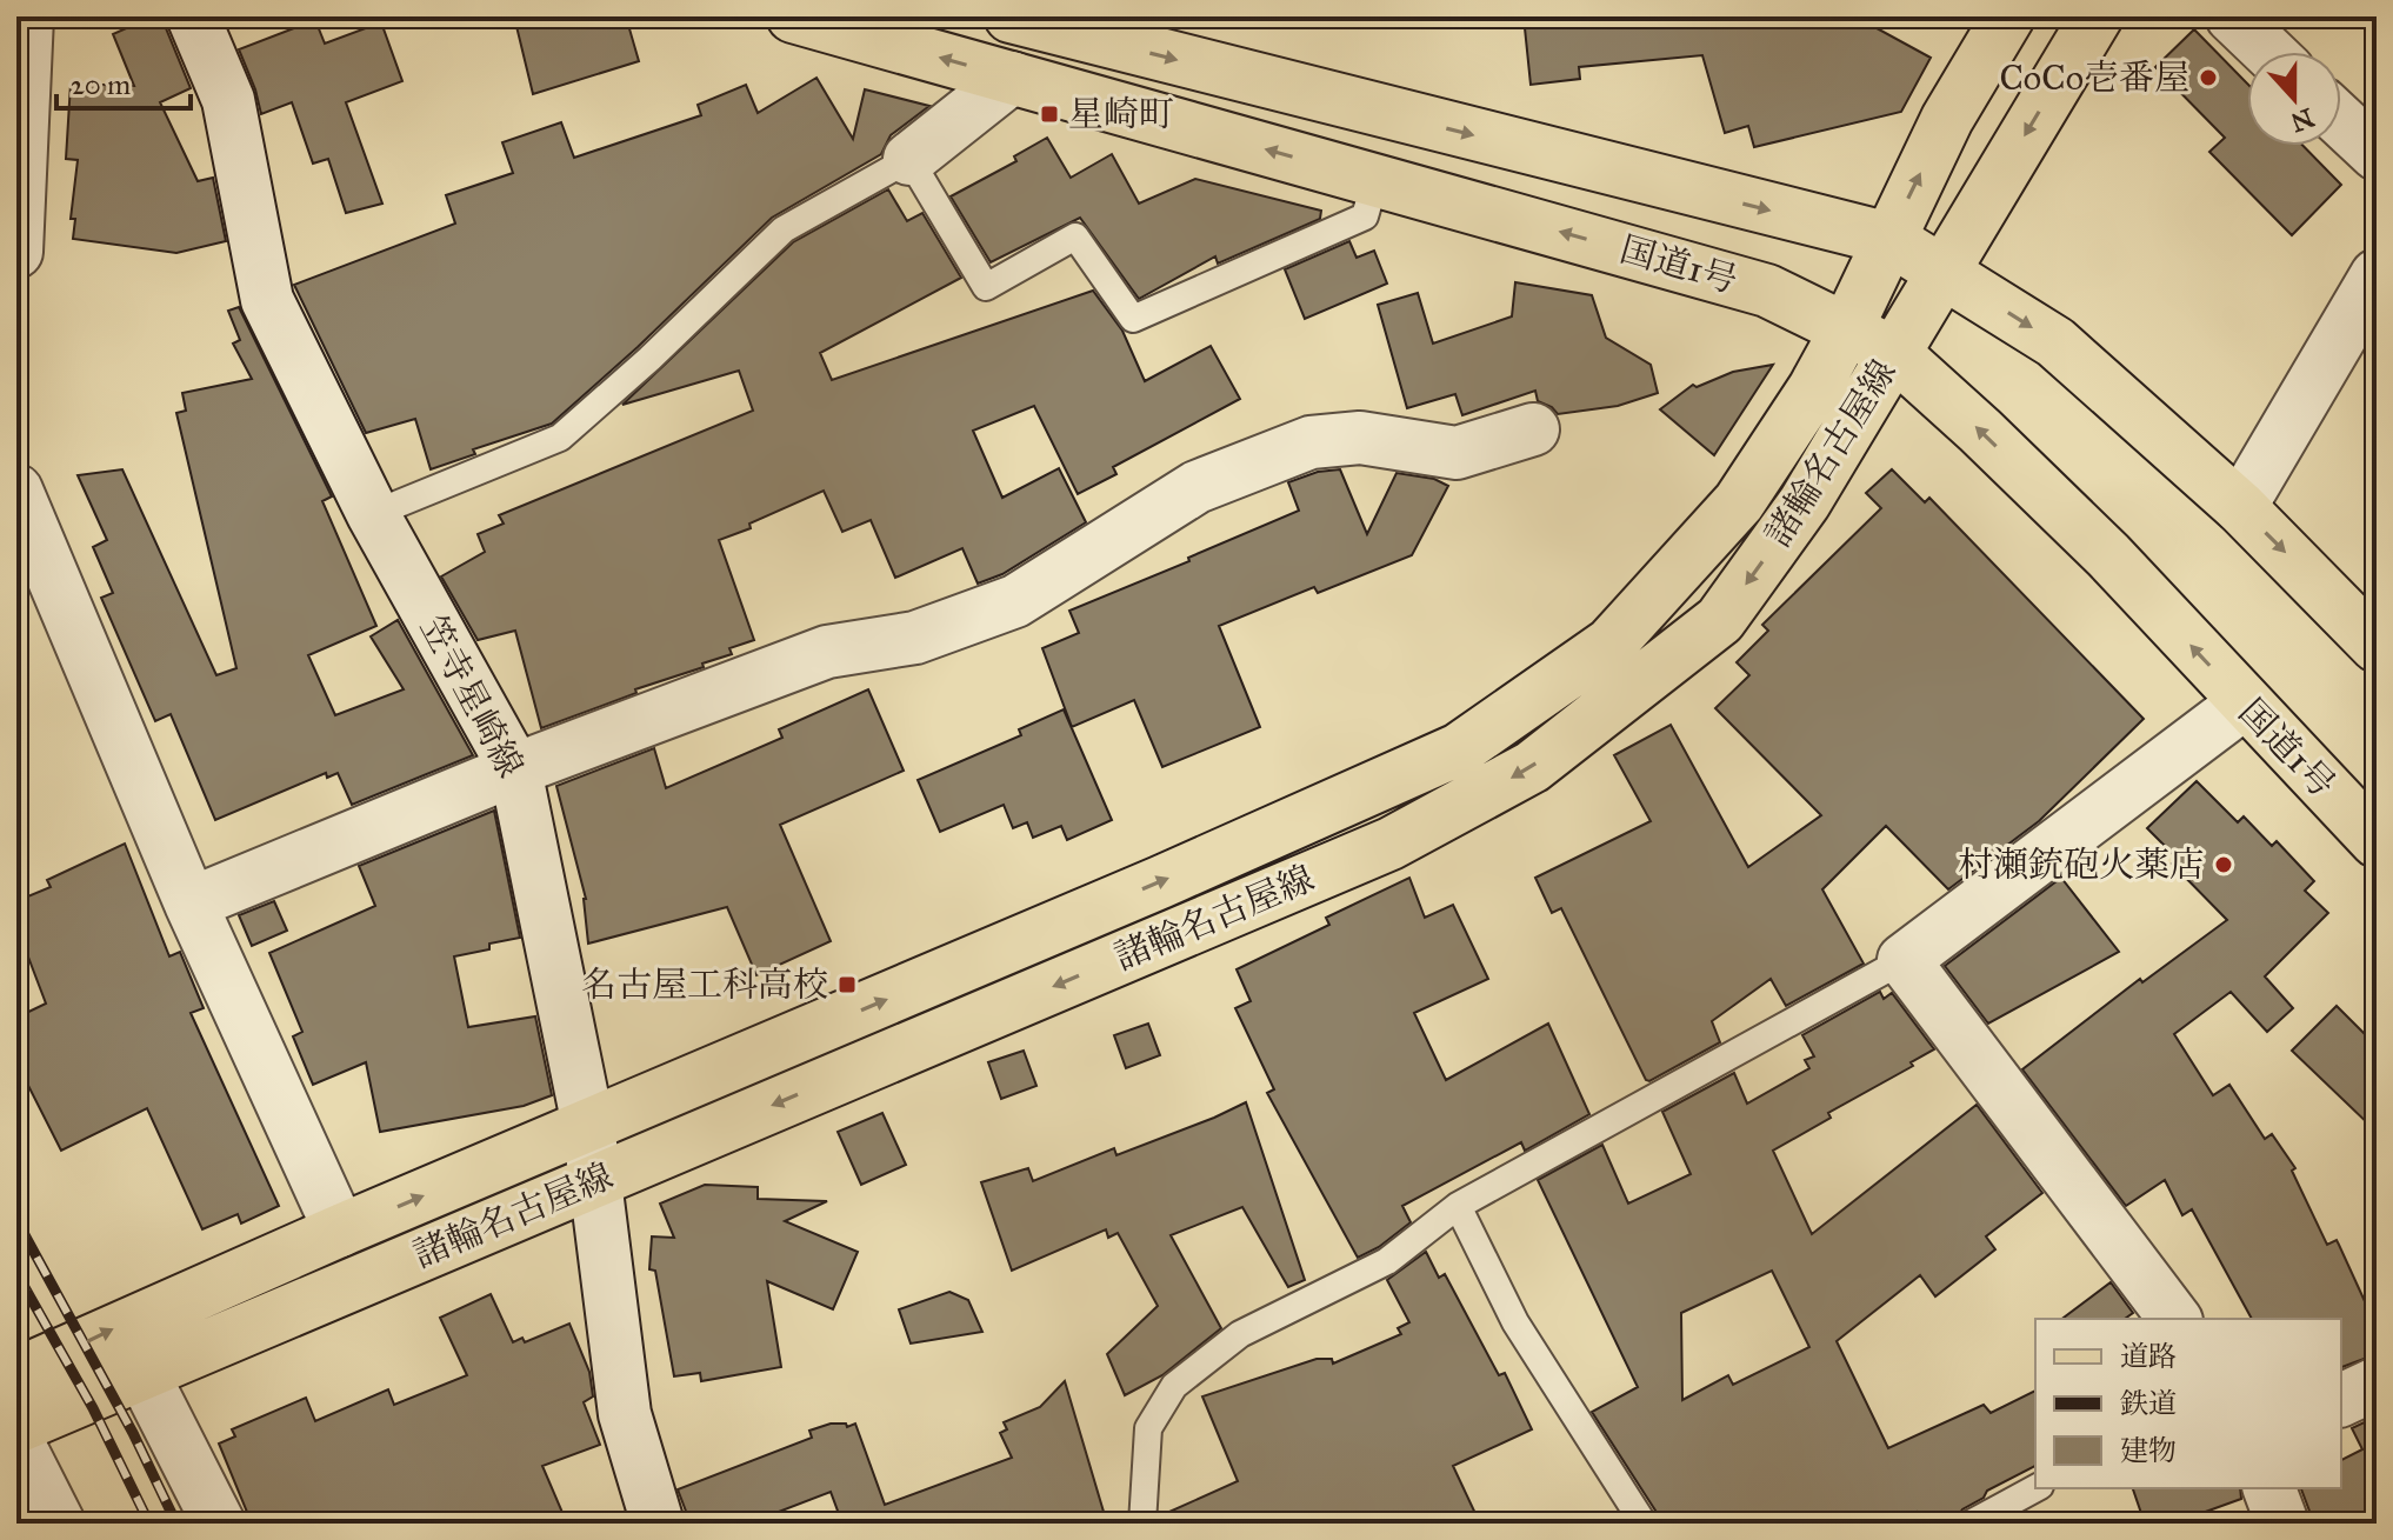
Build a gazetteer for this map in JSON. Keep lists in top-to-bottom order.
{
  "streets": {
    "main road": ["国道1号", "諸輪名古屋線"],
    "street": ["笠寺星崎線"]
  },
  "crossings": [
    ["国道1号", "諸輪名古屋線"],
    ["諸輪名古屋線", "笠寺星崎線"]
  ],
  "places": {
    "other": ["CoCo壱番屋", "村瀬銃砲火薬店"],
    "transit": ["星崎町", "名古屋工科高校"]
  },
  "legend": ["道路", "鉄道", "建物"],
  "scale_bar": "20 m",
  "north": "bottom"
}
